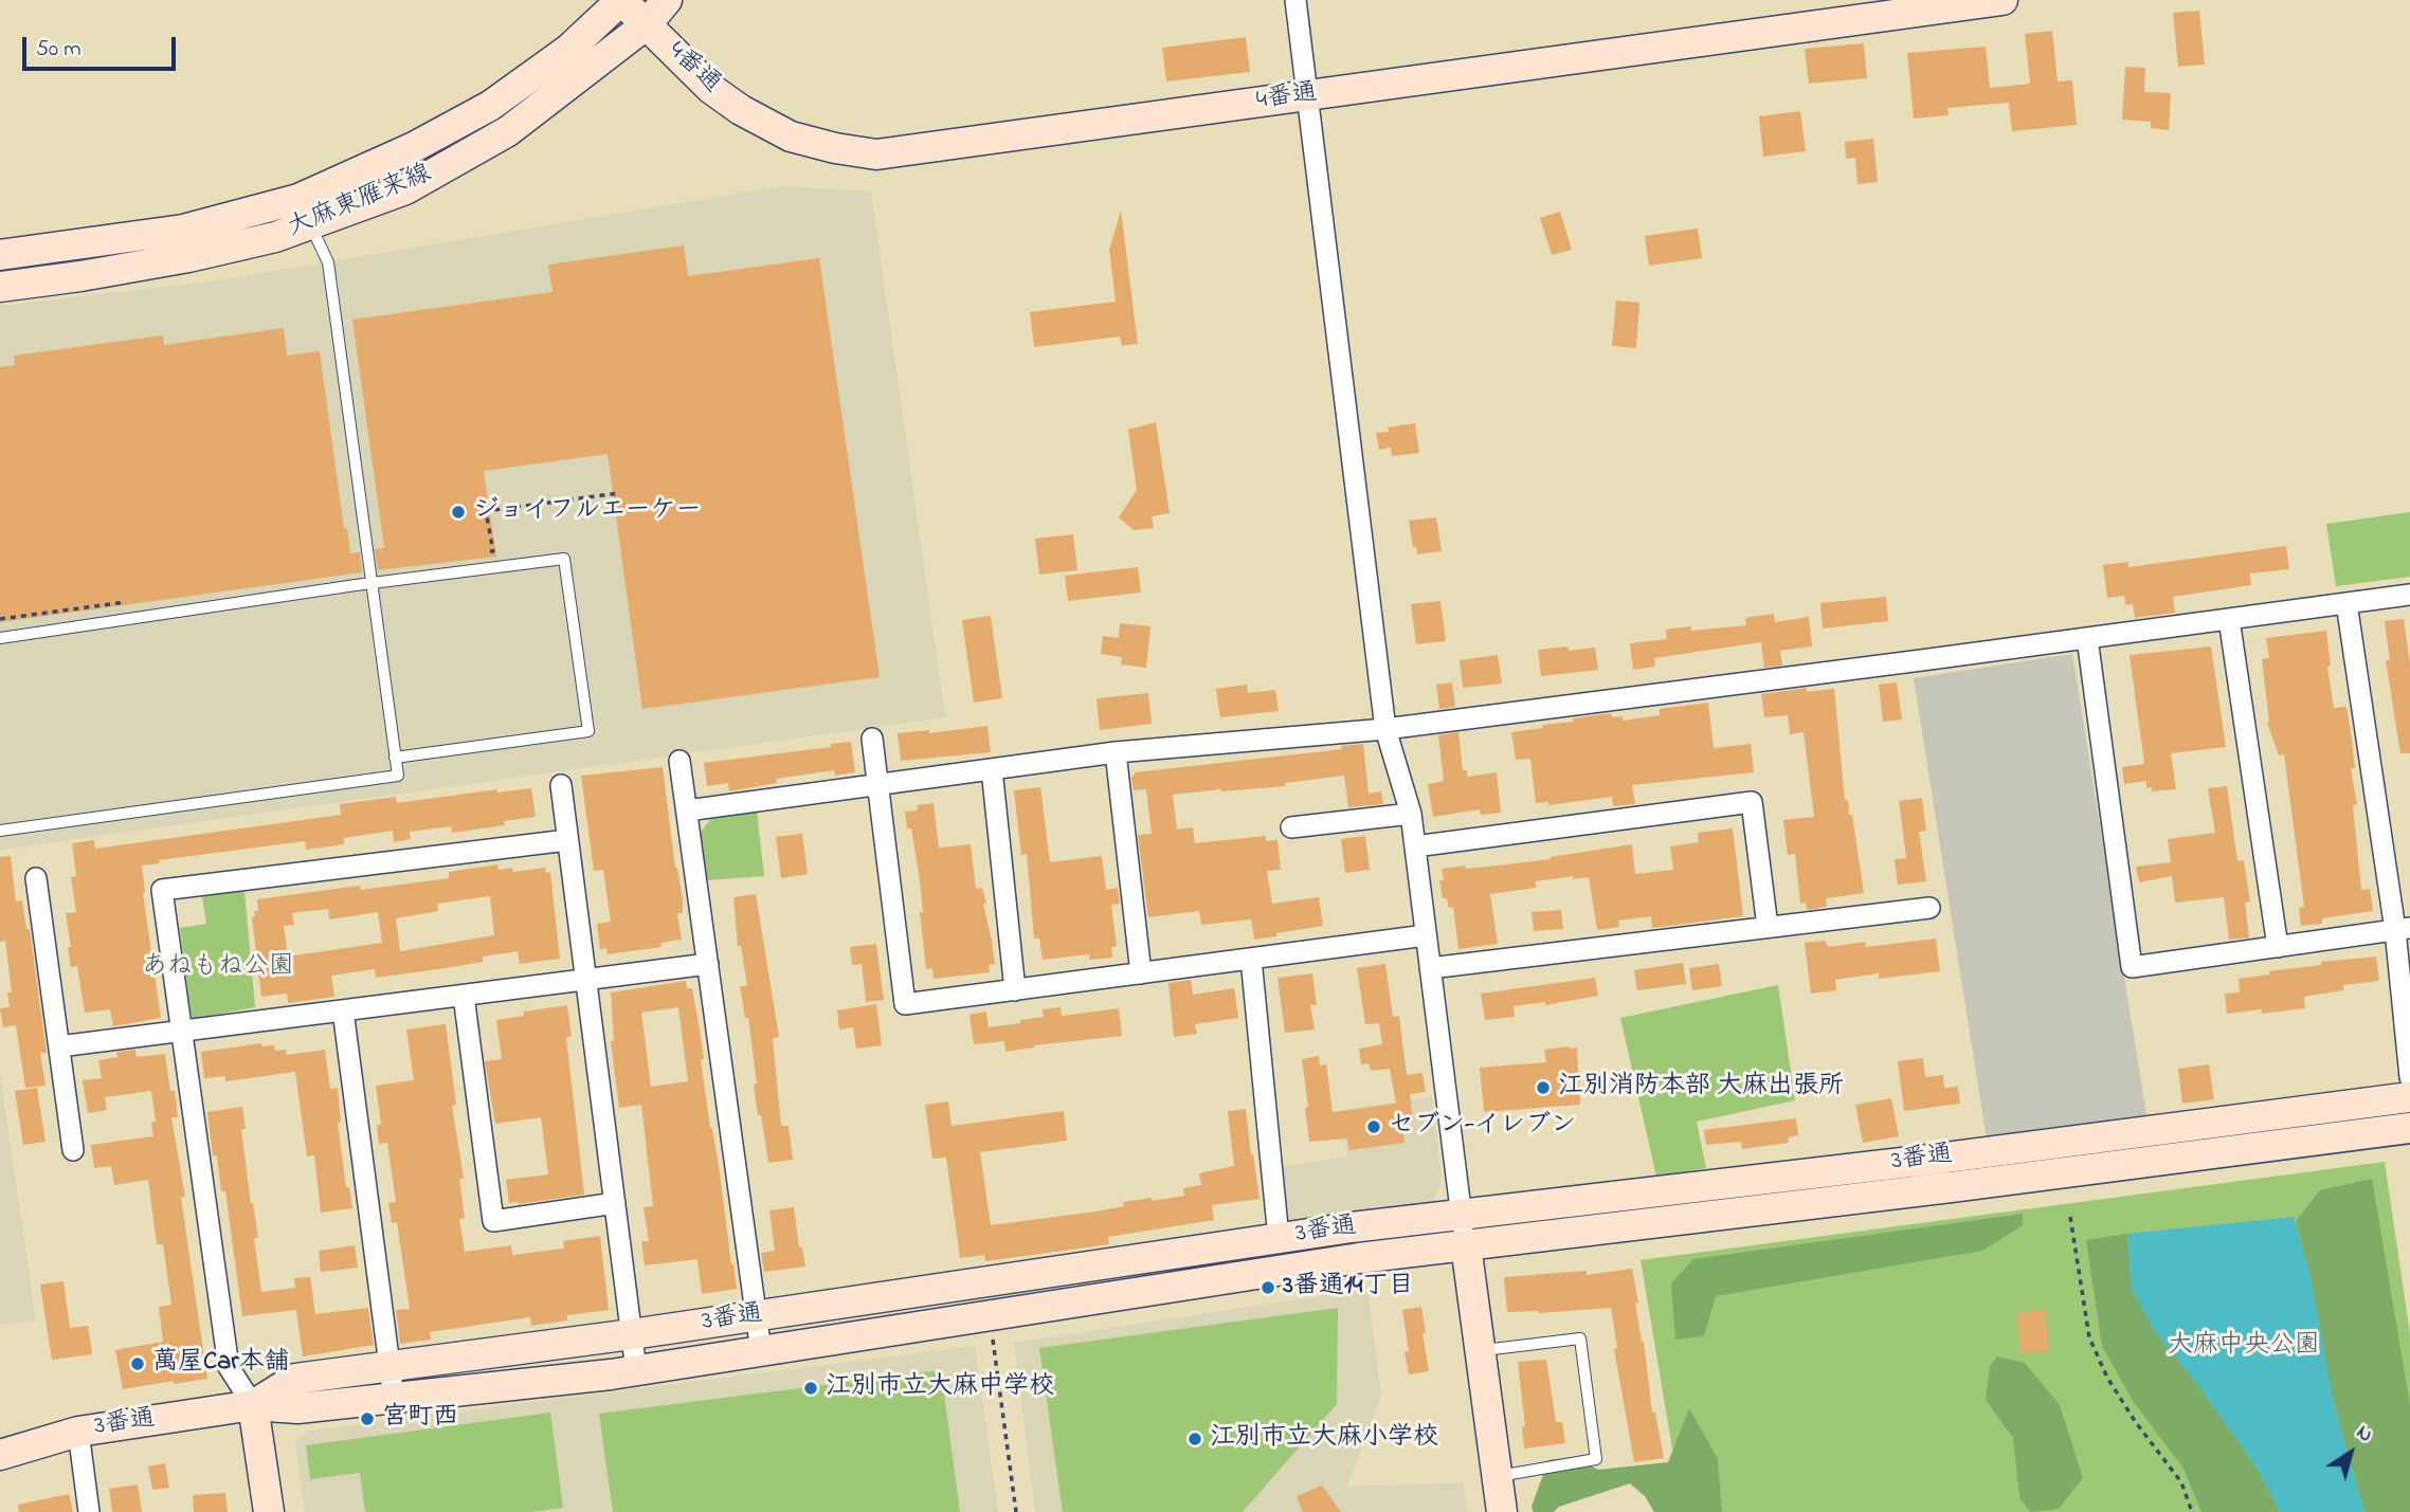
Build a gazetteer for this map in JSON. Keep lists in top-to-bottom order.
{
  "streets": {
    "street": ["4番通", "大麻東雁来線", "3番通"]
  },
  "crossings": [
    ["4番通", "大麻東雁来線"]
  ],
  "parks": ["あねもね公園", "大麻中央公園"],
  "places": [
    "ジョイフルエーケー",
    "江別消防本部 大麻出張所",
    "セブン-イレブン",
    "3番通14丁目",
    "萬屋Car本舗",
    "江別市立大麻中学校",
    "宮町西",
    "江別市立大麻小学校"
  ],
  "scale_bar": "50 m",
  "north": "top right"
}
